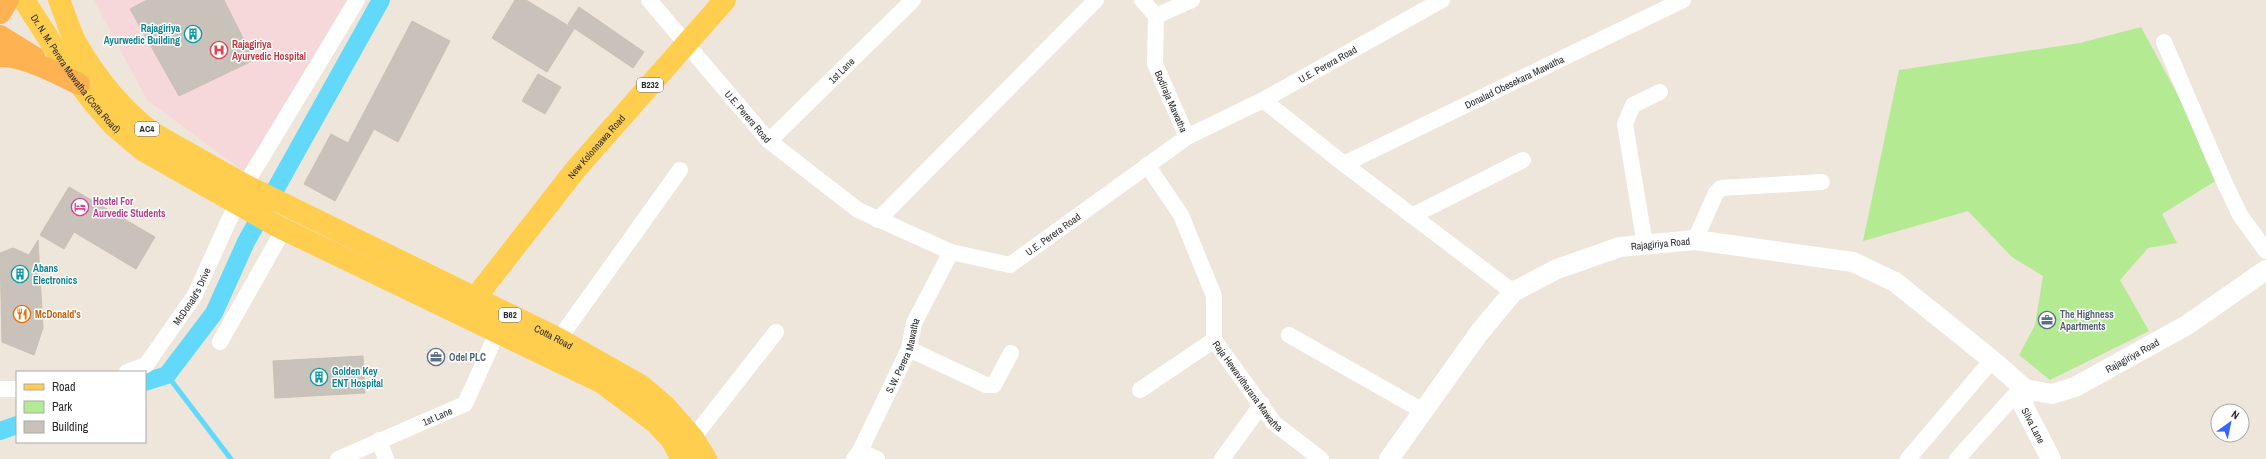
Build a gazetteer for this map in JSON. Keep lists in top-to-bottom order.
{
  "streets": {
    "main road": [
      "Dr. N. M. Perera Mawatha (Cotta Road)",
      "B232",
      "AC4",
      "New Kolonnawa Road",
      "B62",
      "Cotta Road"
    ],
    "street": [
      "U.E. Perera Road",
      "1st Lane",
      "Donalad Obesekara Mawatha",
      "Bodiraja Mawatha",
      "Rajagiriya Road",
      "McDonald's Drive",
      "S.W. Perera Mawatha",
      "Raja Hewavitharana Mawatha",
      "Silva Lane"
    ]
  },
  "crossings": [
    ["U.E. Perera Road", "1st Lane"],
    ["U.E. Perera Road", "Bodiraja Mawatha"],
    ["U.E. Perera Road", "New Kolonnawa Road"],
    ["U.E. Perera Road", "S.W. Perera Mawatha"],
    ["U.E. Perera Road", "Raja Hewavitharana Mawatha"],
    ["1st Lane", "Cotta Road"],
    ["Dr. N. M. Perera Mawatha (Cotta Road)", "McDonald's Drive"],
    ["Dr. N. M. Perera Mawatha (Cotta Road)", "Cotta Road"],
    ["New Kolonnawa Road", "Cotta Road"],
    ["Rajagiriya Road", "Silva Lane"]
  ],
  "places": {
    "building": ["Rajagiriya Ayurwedic Building", "Abans Electronics", "Golden Key ENT Hospital"],
    "hospital": ["Rajagiriya Ayurvedic Hospital"],
    "hotel": ["Hostel For Aurvedic Students"],
    "restaurant": ["McDonald's"],
    "office": ["The Highness Apartments", "Odel PLC"]
  },
  "legend": ["Road", "Park", "Building"],
  "north": "top right"
}
